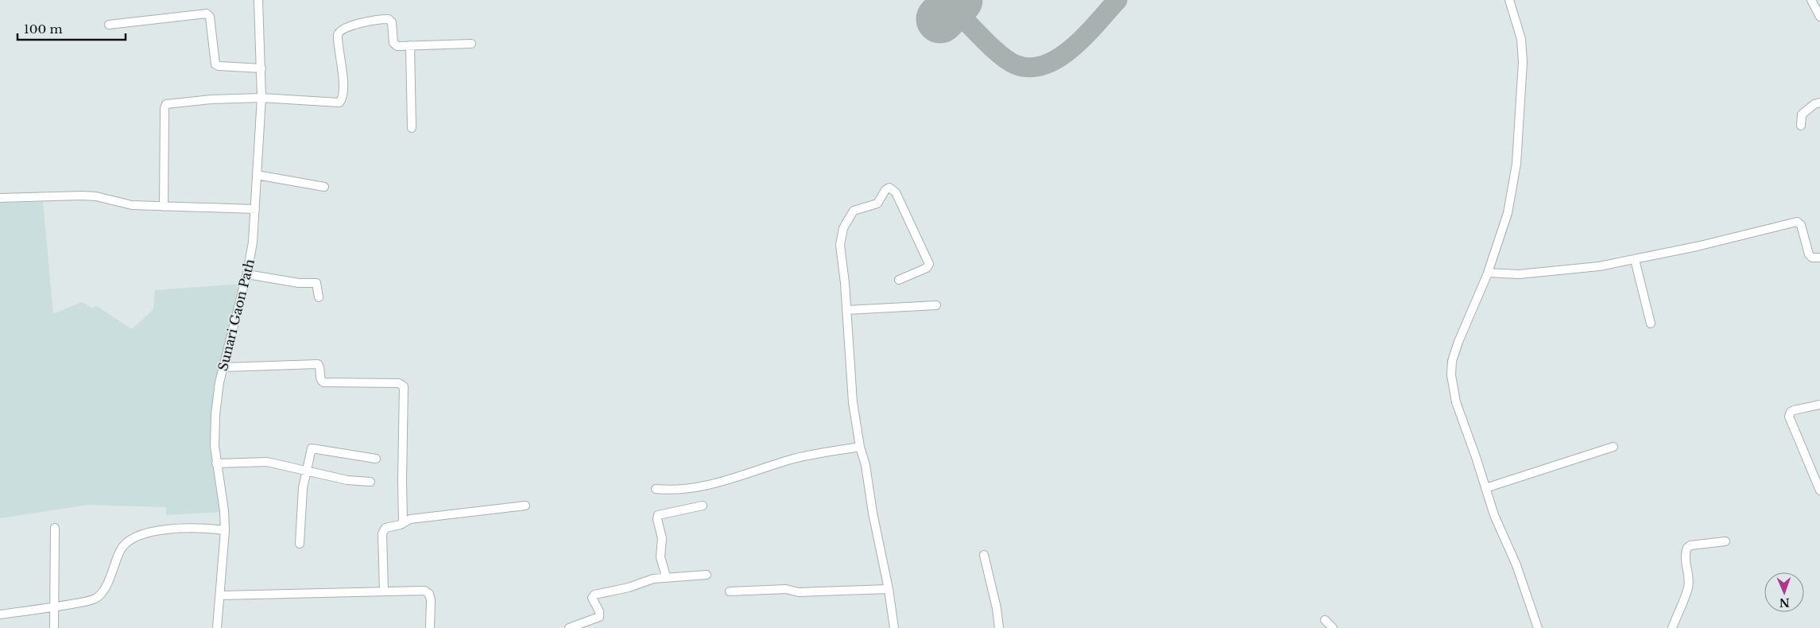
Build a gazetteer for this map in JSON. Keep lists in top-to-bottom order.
{
  "streets": {
    "street": ["Sunari Gaon Path"]
  },
  "scale_bar": "100 m",
  "north": "bottom"
}
